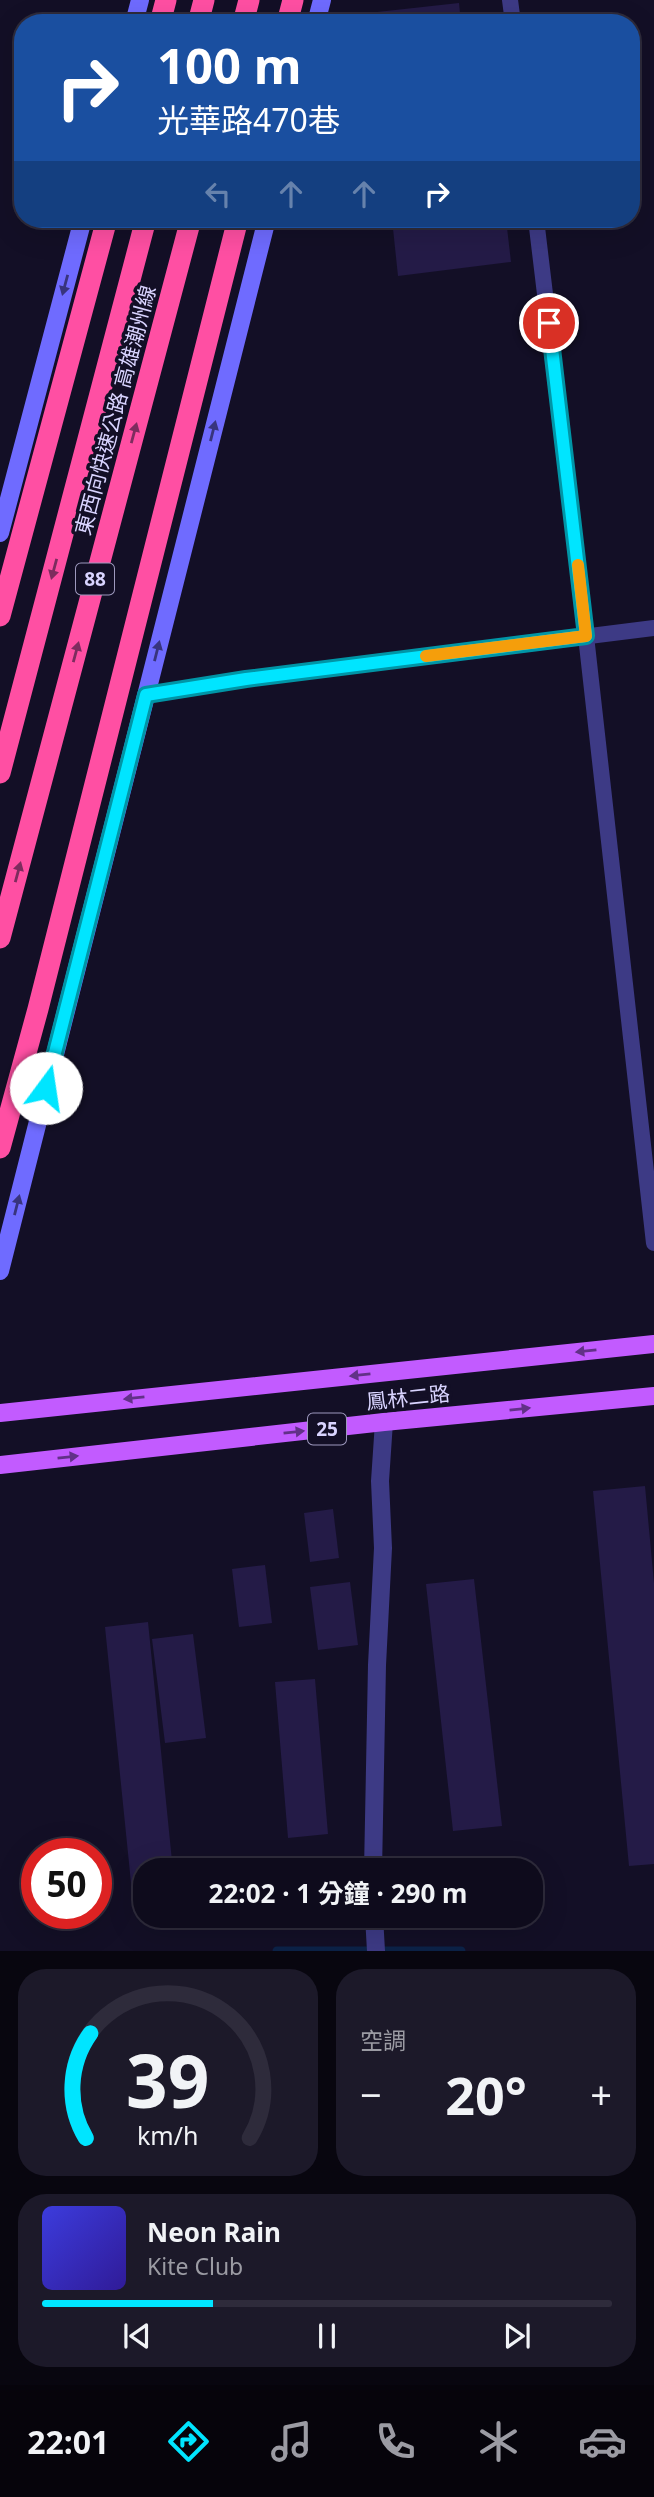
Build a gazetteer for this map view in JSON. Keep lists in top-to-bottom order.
{
  "streets": {
    "highway": ["東西向快速公路 高雄潮州線", "88"],
    "main road": ["鳳林二路", "25"]
  },
  "page": {
    "turn": ["100 m", "光華路470巷"],
    "limit": "50",
    "trip": "22:02 · 1 分鐘 · 290 m",
    "tile": "空調",
    "heat": ["−", "20°", "+"],
    "song": ["Neon Rain", "Kite Club"],
    "tabs": "22:01",
    "gauge": ["39", "km/h"]
  }
}
